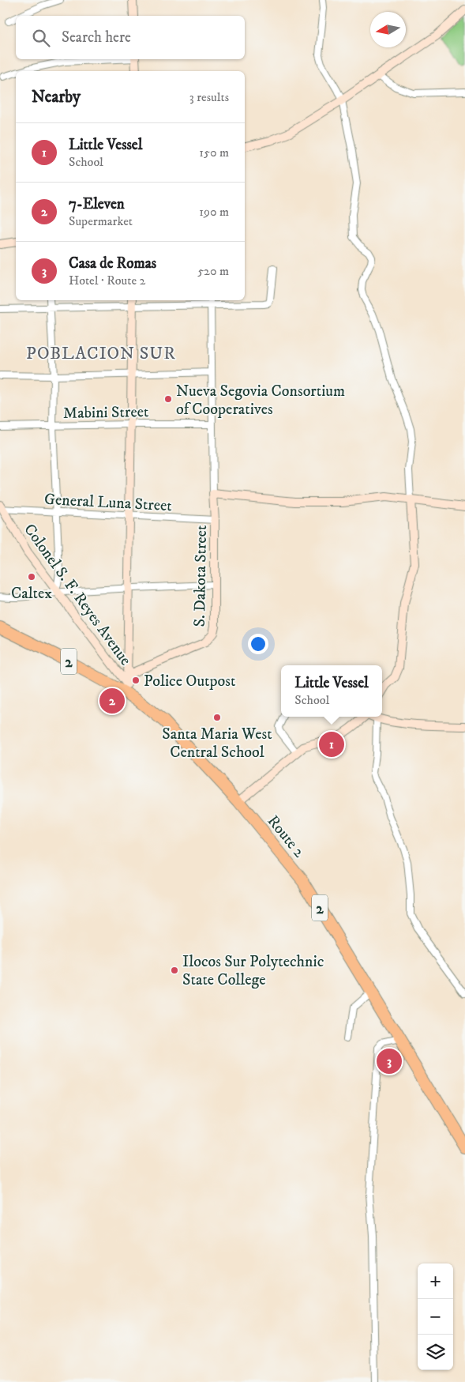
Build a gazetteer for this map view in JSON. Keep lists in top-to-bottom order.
{
  "streets": {
    "highway": ["2", "Route 2"],
    "street": [
      "Mabini Street",
      "General Luna Street",
      "S. Dakota Street",
      "Colonel S. F. Reyes Avenue"
    ]
  },
  "crossings": [
    ["General Luna Street", "S. Dakota Street"],
    ["General Luna Street", "Colonel S. F. Reyes Avenue"],
    ["Colonel S. F. Reyes Avenue", "Route 2"]
  ],
  "districts": ["POBLACION SUR"],
  "places": [
    "Nueva Segovia Consortium of Cooperatives",
    "Caltex",
    "Police Outpost",
    "Santa Maria West Central School",
    "Ilocos Sur Polytechnic State College"
  ],
  "north": "left",
  "page": {
    "search": "Search here",
    "heading": ["Nearby", "3 results"],
    "list": [
      {
        "mark": "1",
        "name": "Little Vessel",
        "note": "School",
        "value": "150 m"
      },
      {
        "mark": "2",
        "name": "7-Eleven",
        "note": "Supermarket",
        "value": "190 m"
      },
      {
        "mark": "3",
        "name": "Casa de Romas",
        "note": "Hotel · Route 2",
        "value": "520 m"
      }
    ],
    "popup": ["Little Vessel", "School"],
    "pins": ["2", "1", "3"],
    "map_buttons": ["+", "−"]
  }
}
